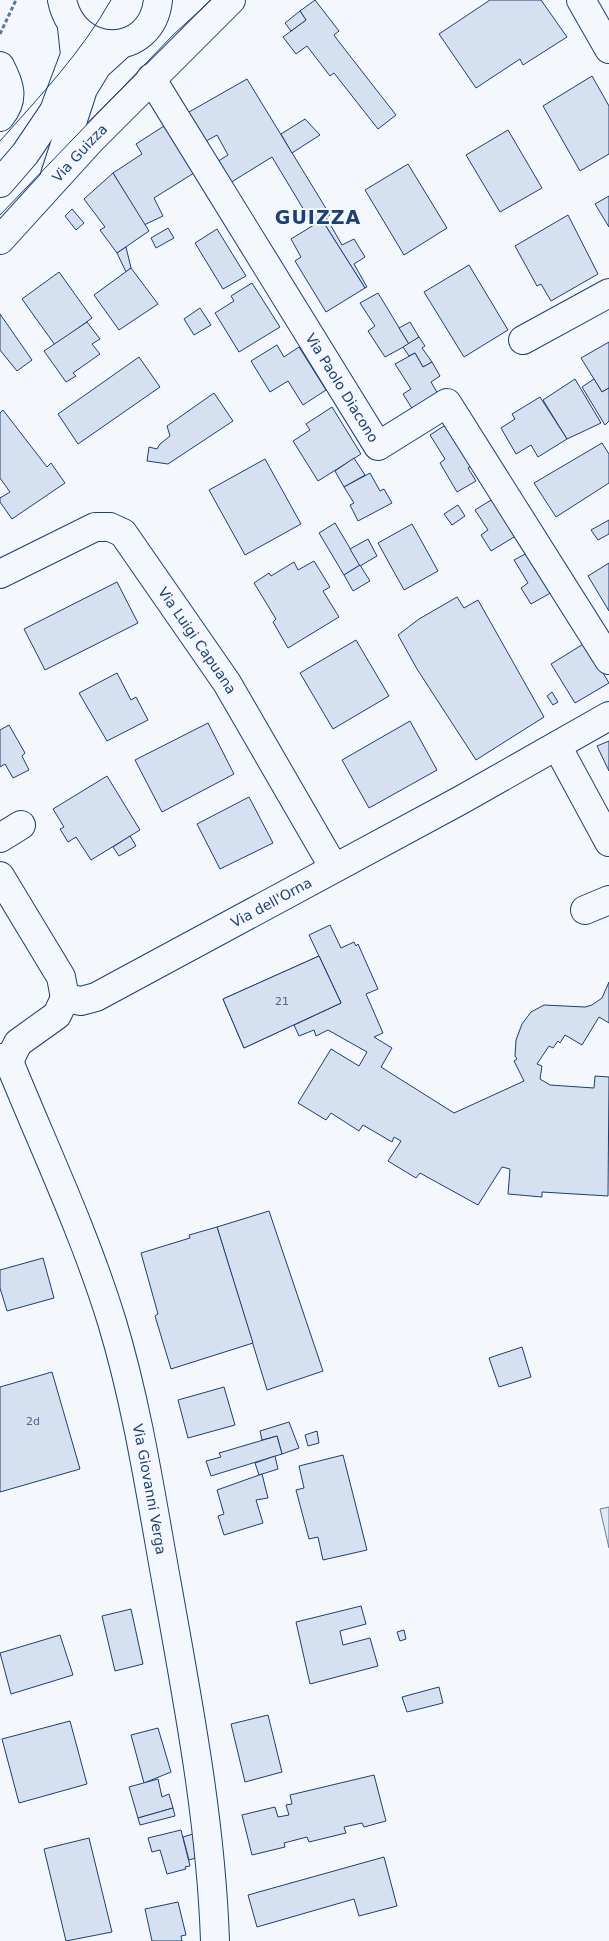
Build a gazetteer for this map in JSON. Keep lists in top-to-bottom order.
{
  "streets": {
    "street": [
      "Via Guizza",
      "Via Paolo Diacono",
      "Via Luigi Capuana",
      "Via dell'Orna",
      "Via Giovanni Verga"
    ]
  },
  "crossings": [
    ["Via Guizza", "Via Paolo Diacono"],
    ["Via Luigi Capuana", "Via dell'Orna"]
  ],
  "districts": ["GUIZZA"],
  "house_numbers": ["21", "2d"]
}
